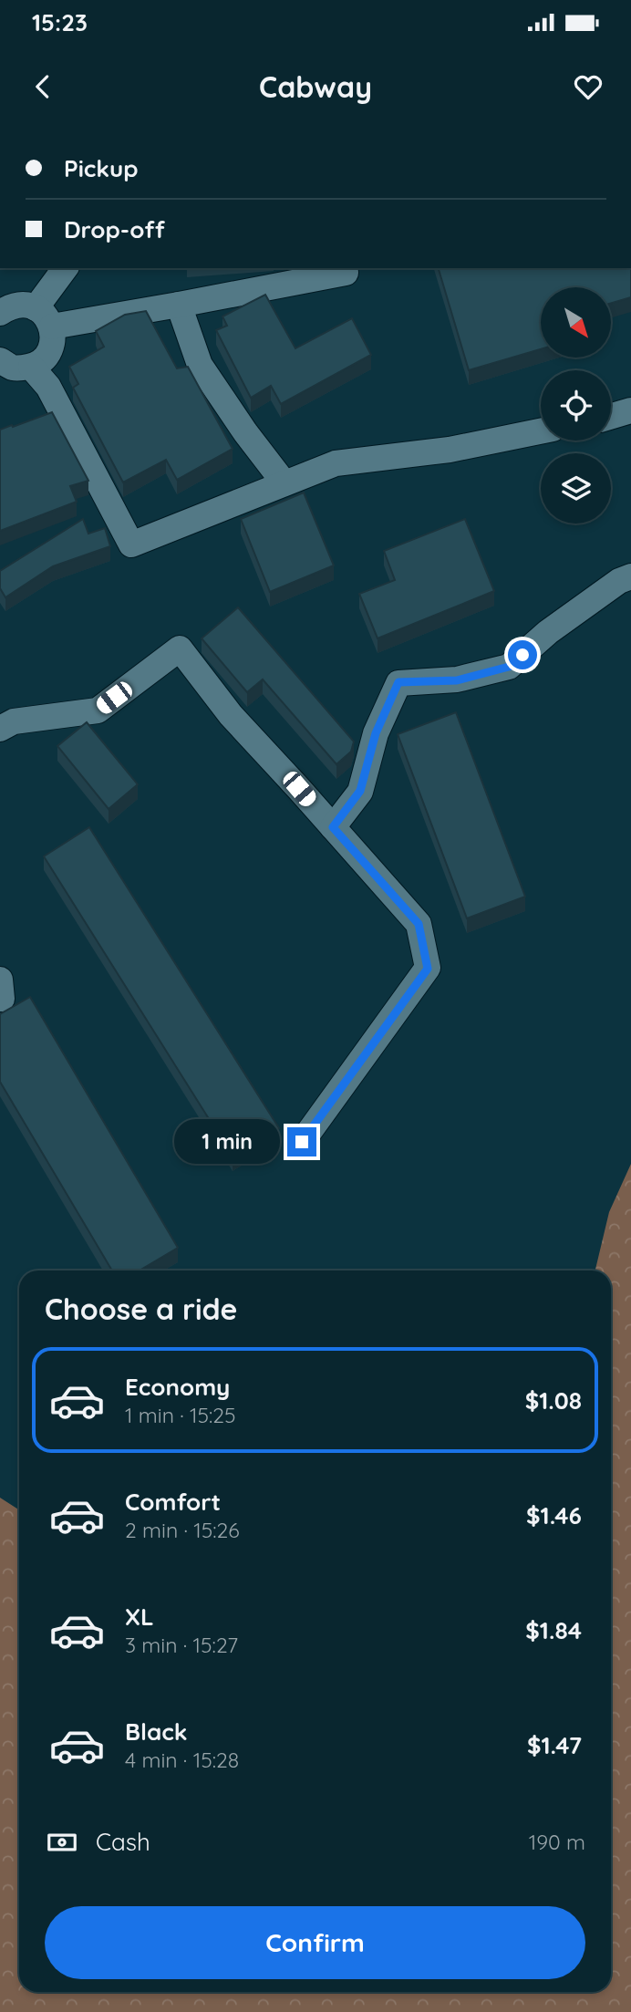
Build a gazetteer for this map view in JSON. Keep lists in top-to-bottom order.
{
  "north": "bottom right",
  "page": {
    "status": "15:23",
    "header": "Cabway",
    "banner": ["Pickup", "Drop-off"],
    "bubble": "1 min",
    "heading": "Choose a ride",
    "list": [
      {
        "name": "Economy",
        "note": "1 min · 15:25",
        "value": "$1.08"
      },
      {
        "name": "Comfort",
        "note": "2 min · 15:26",
        "value": "$1.46"
      },
      {
        "name": "XL",
        "note": "3 min · 15:27",
        "value": "$1.84"
      },
      {
        "name": "Black",
        "note": "4 min · 15:28",
        "value": "$1.47"
      }
    ],
    "pay": ["Cash", "190 m"],
    "buttons": "Confirm"
  }
}
